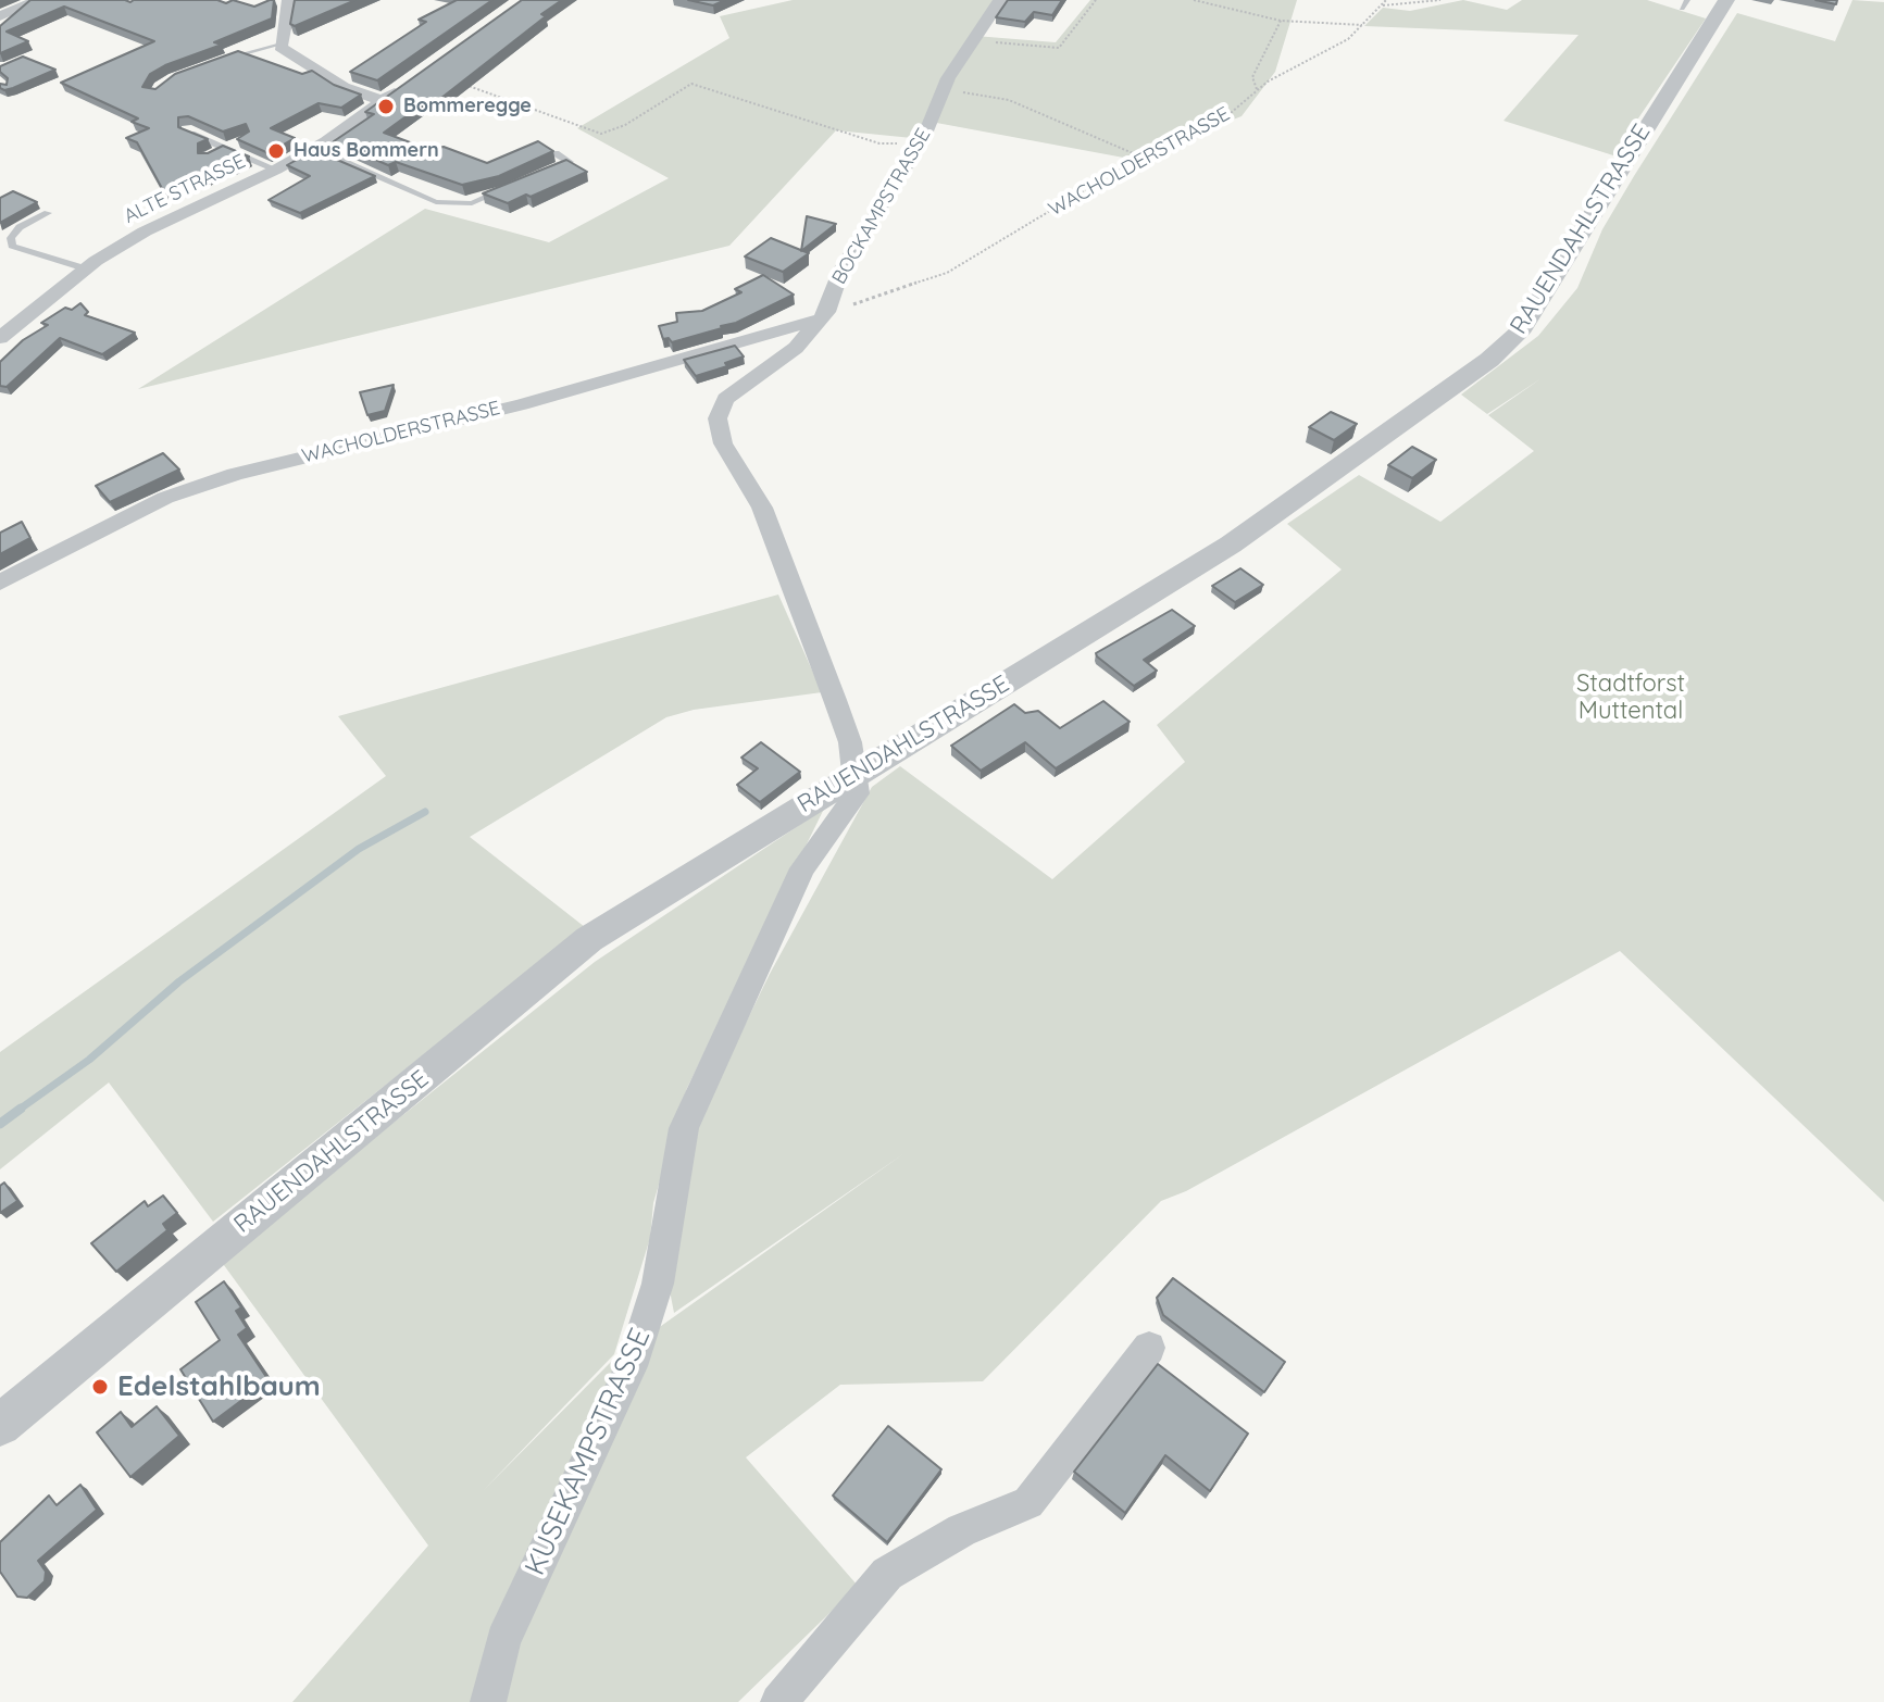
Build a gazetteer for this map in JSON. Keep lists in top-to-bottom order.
{
  "streets": {
    "street": [
      "WACHOLDERSTRASSE",
      "ALTE STRASSE",
      "BOCKAMPSTRASSE",
      "RAUENDAHLSTRASSE",
      "KUSEKAMPSTRASSE"
    ]
  },
  "crossings": [
    ["WACHOLDERSTRASSE", "BOCKAMPSTRASSE"],
    ["BOCKAMPSTRASSE", "RAUENDAHLSTRASSE"],
    ["BOCKAMPSTRASSE", "KUSEKAMPSTRASSE"],
    ["RAUENDAHLSTRASSE", "KUSEKAMPSTRASSE"]
  ],
  "parks": ["Stadtforst Muttental"],
  "places": ["Bommeregge", "Haus Bommern", "Edelstahlbaum"]
}
